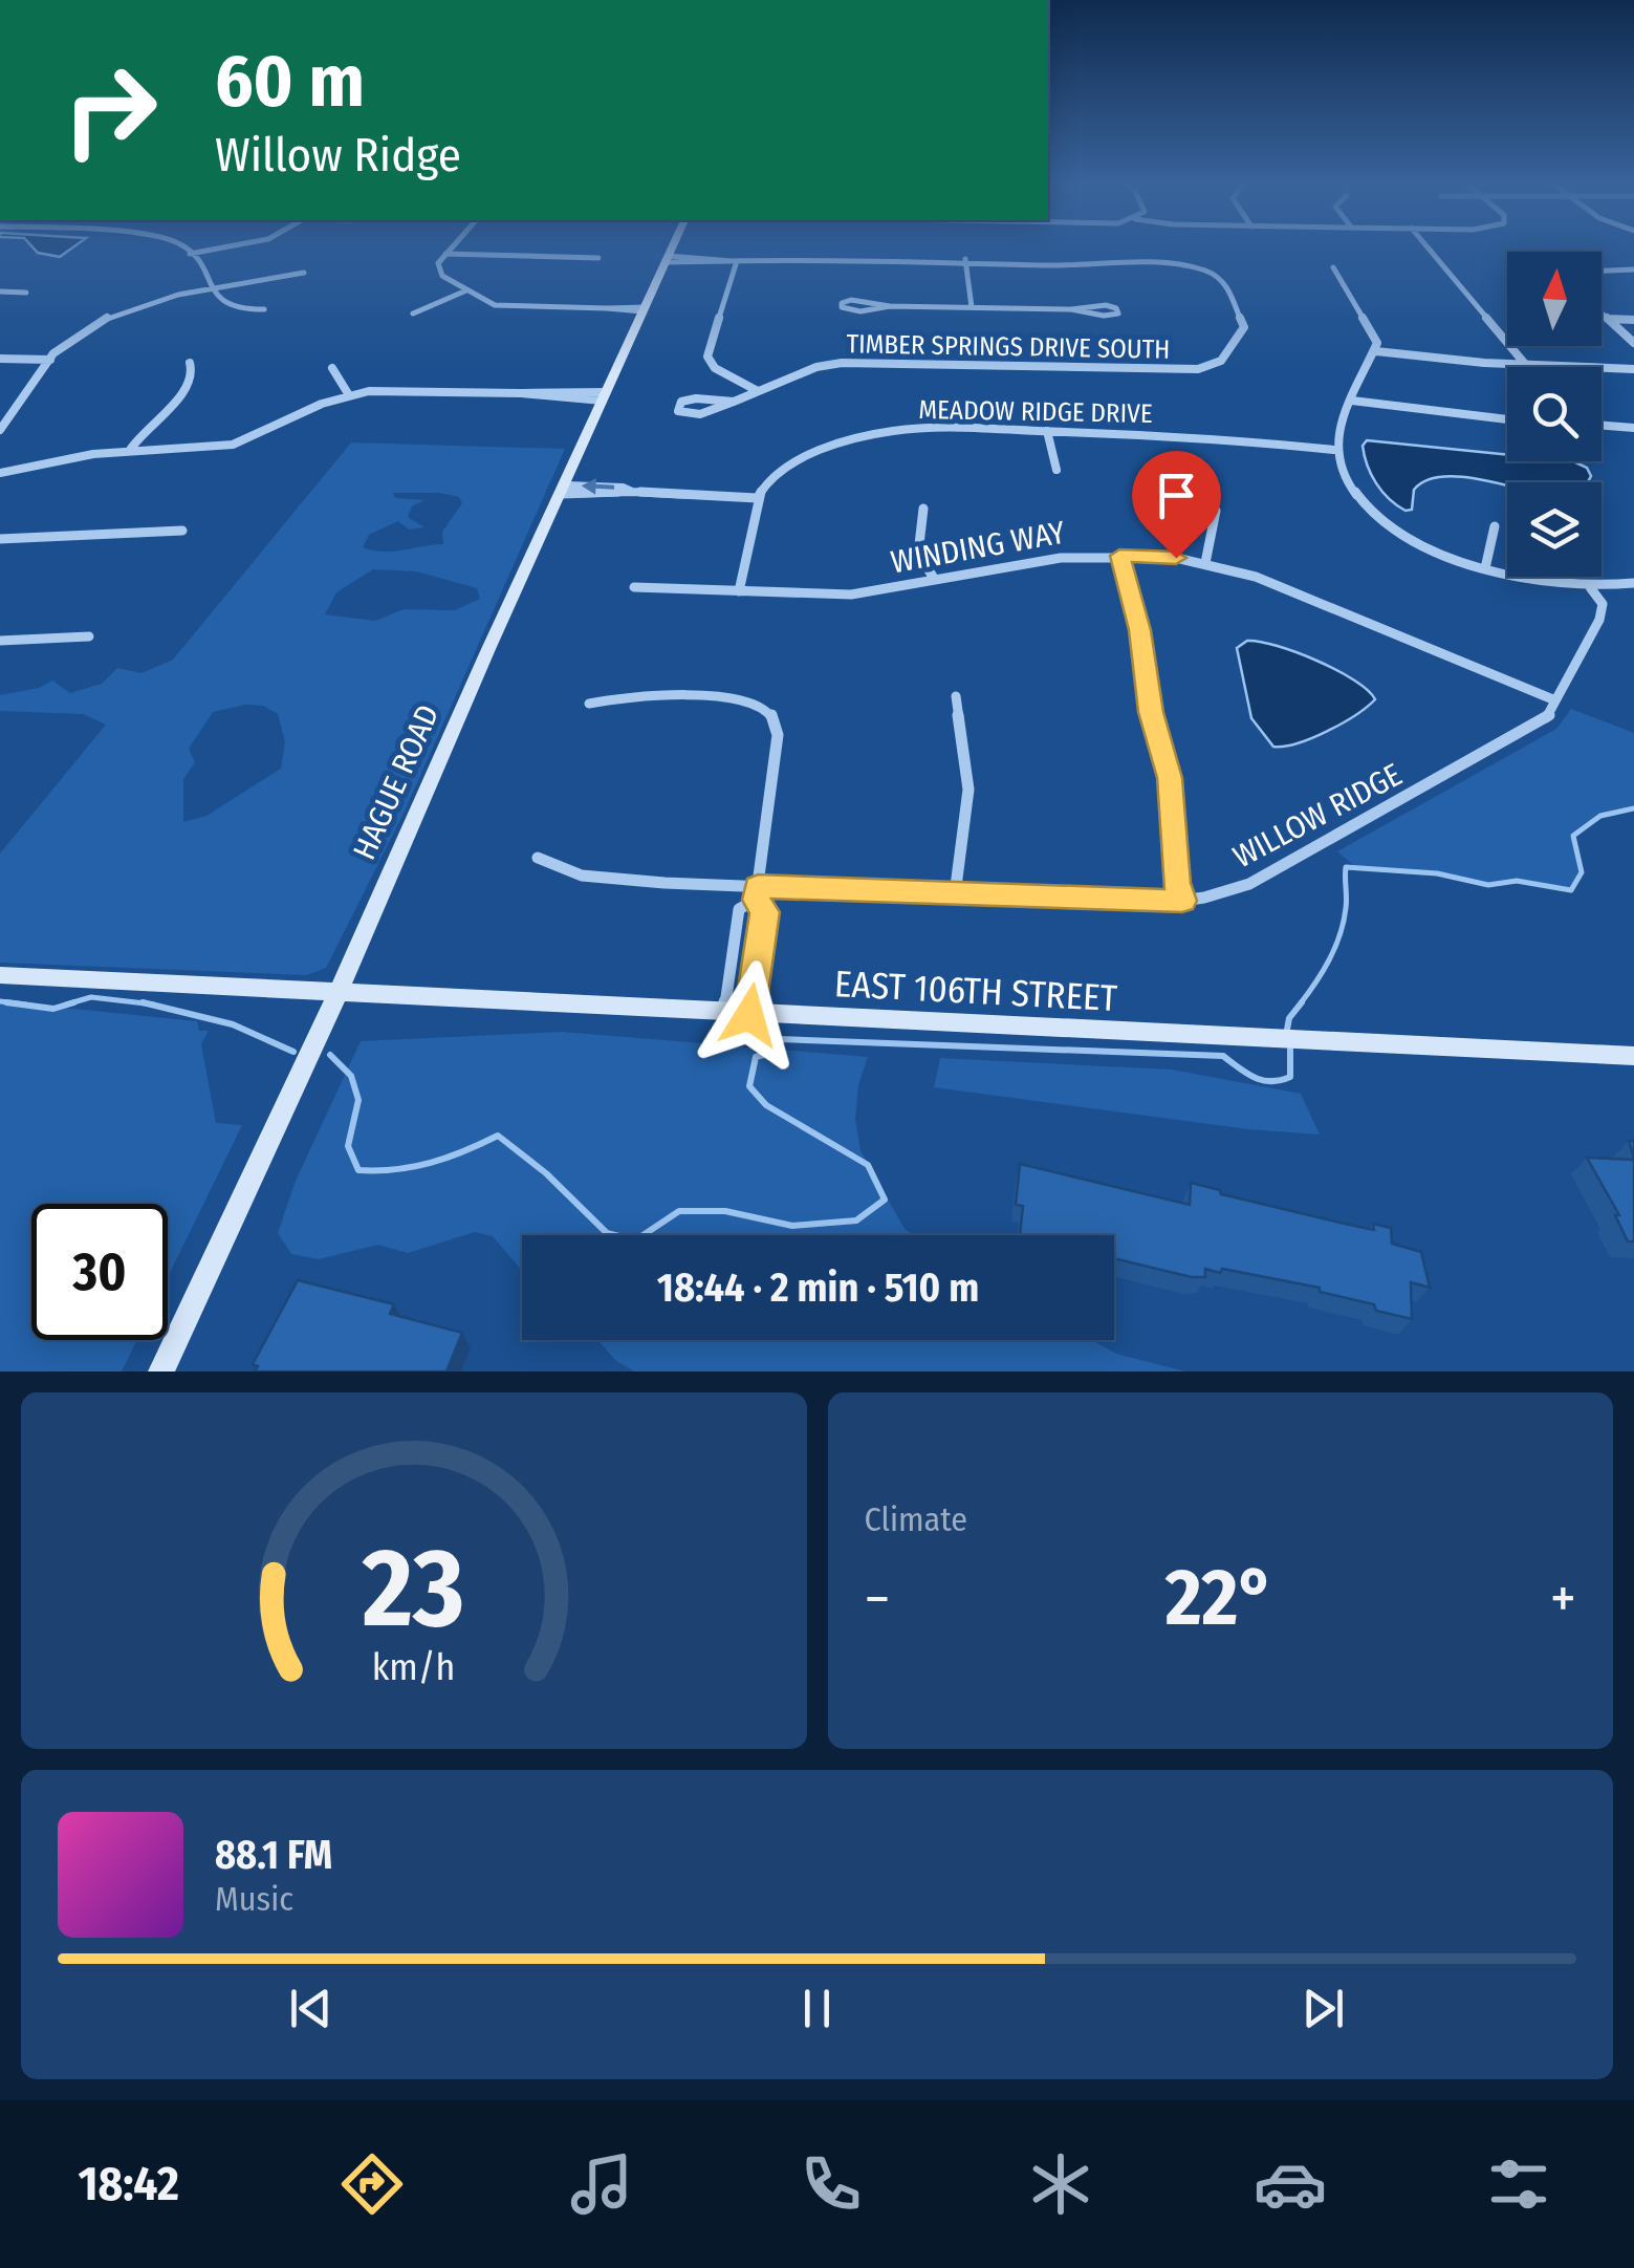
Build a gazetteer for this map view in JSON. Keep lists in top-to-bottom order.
{
  "streets": {
    "street": [
      "TIMBER SPRINGS DRIVE SOUTH",
      "MEADOW RIDGE DRIVE",
      "WINDING WAY",
      "HAGUE ROAD",
      "WILLOW RIDGE",
      "EAST 106TH STREET"
    ]
  },
  "crossings": [
    ["WINDING WAY", "WILLOW RIDGE"],
    ["HAGUE ROAD", "EAST 106TH STREET"]
  ],
  "north": "top",
  "page": {
    "turn": ["60 m", "Willow Ridge"],
    "limit": "30",
    "trip": "18:44 · 2 min · 510 m",
    "tile": "Climate",
    "heat": ["−", "22°", "+"],
    "song": ["88.1 FM", "Music"],
    "tabs": "18:42",
    "gauge": ["23", "km/h"]
  }
}
